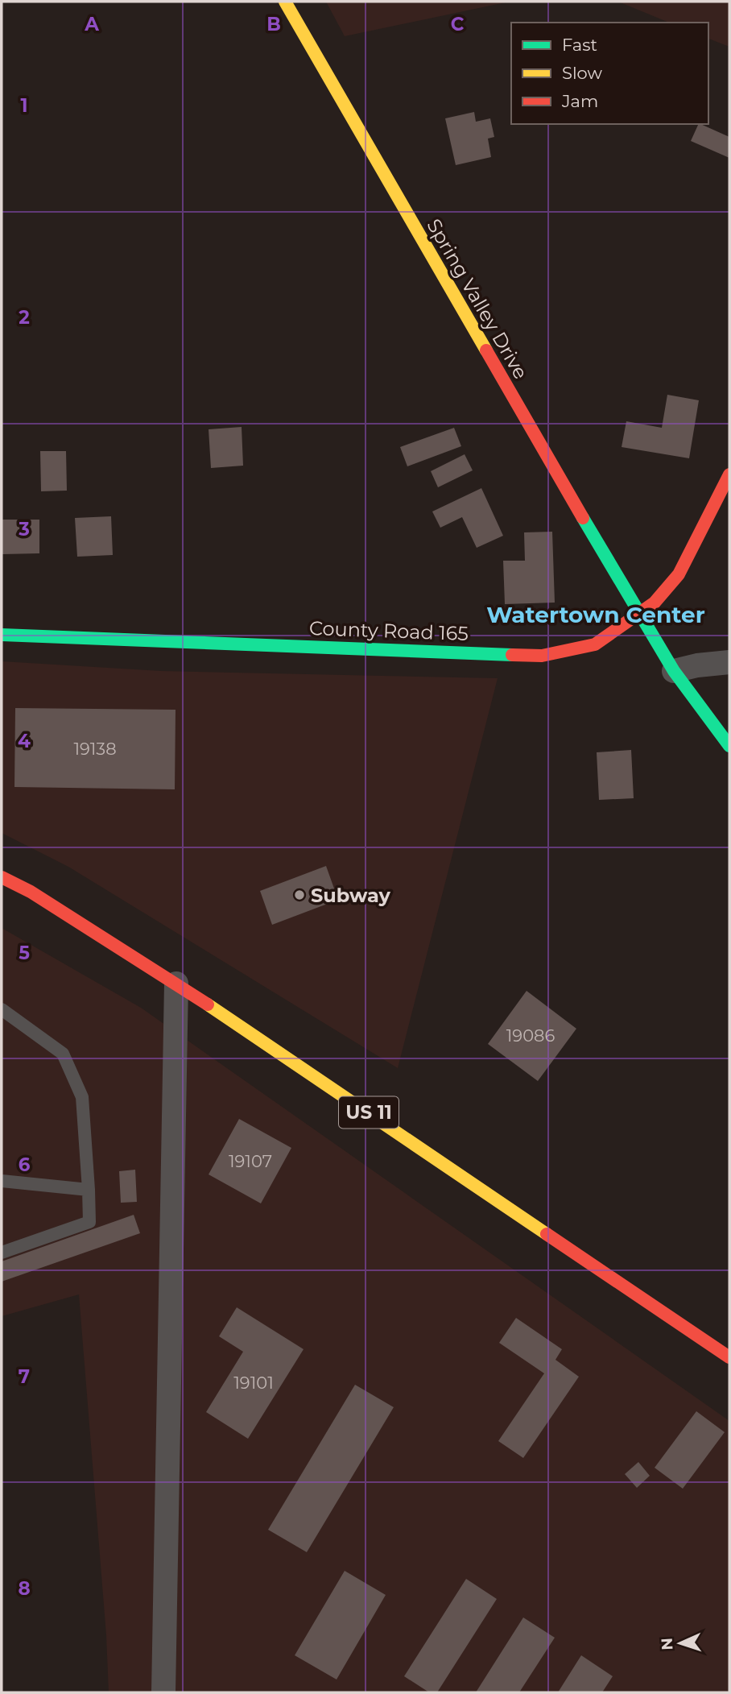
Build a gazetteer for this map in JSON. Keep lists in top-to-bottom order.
{
  "streets": {
    "street": ["Spring Valley Drive", "County Road 165", "US 11"]
  },
  "crossings": [
    ["Spring Valley Drive", "County Road 165"]
  ],
  "districts": ["Watertown Center"],
  "places": ["Subway"],
  "house_numbers": [
    "19138",
    "19086",
    "19107",
    "19101"
  ],
  "legend": ["Fast", "Slow", "Jam"],
  "north": "left",
  "grid": {
    "columns": ["A", "B", "C"],
    "rows": [
      "1",
      "2",
      "3",
      "4",
      "5",
      "6",
      "7",
      "8"
    ]
  }
}
